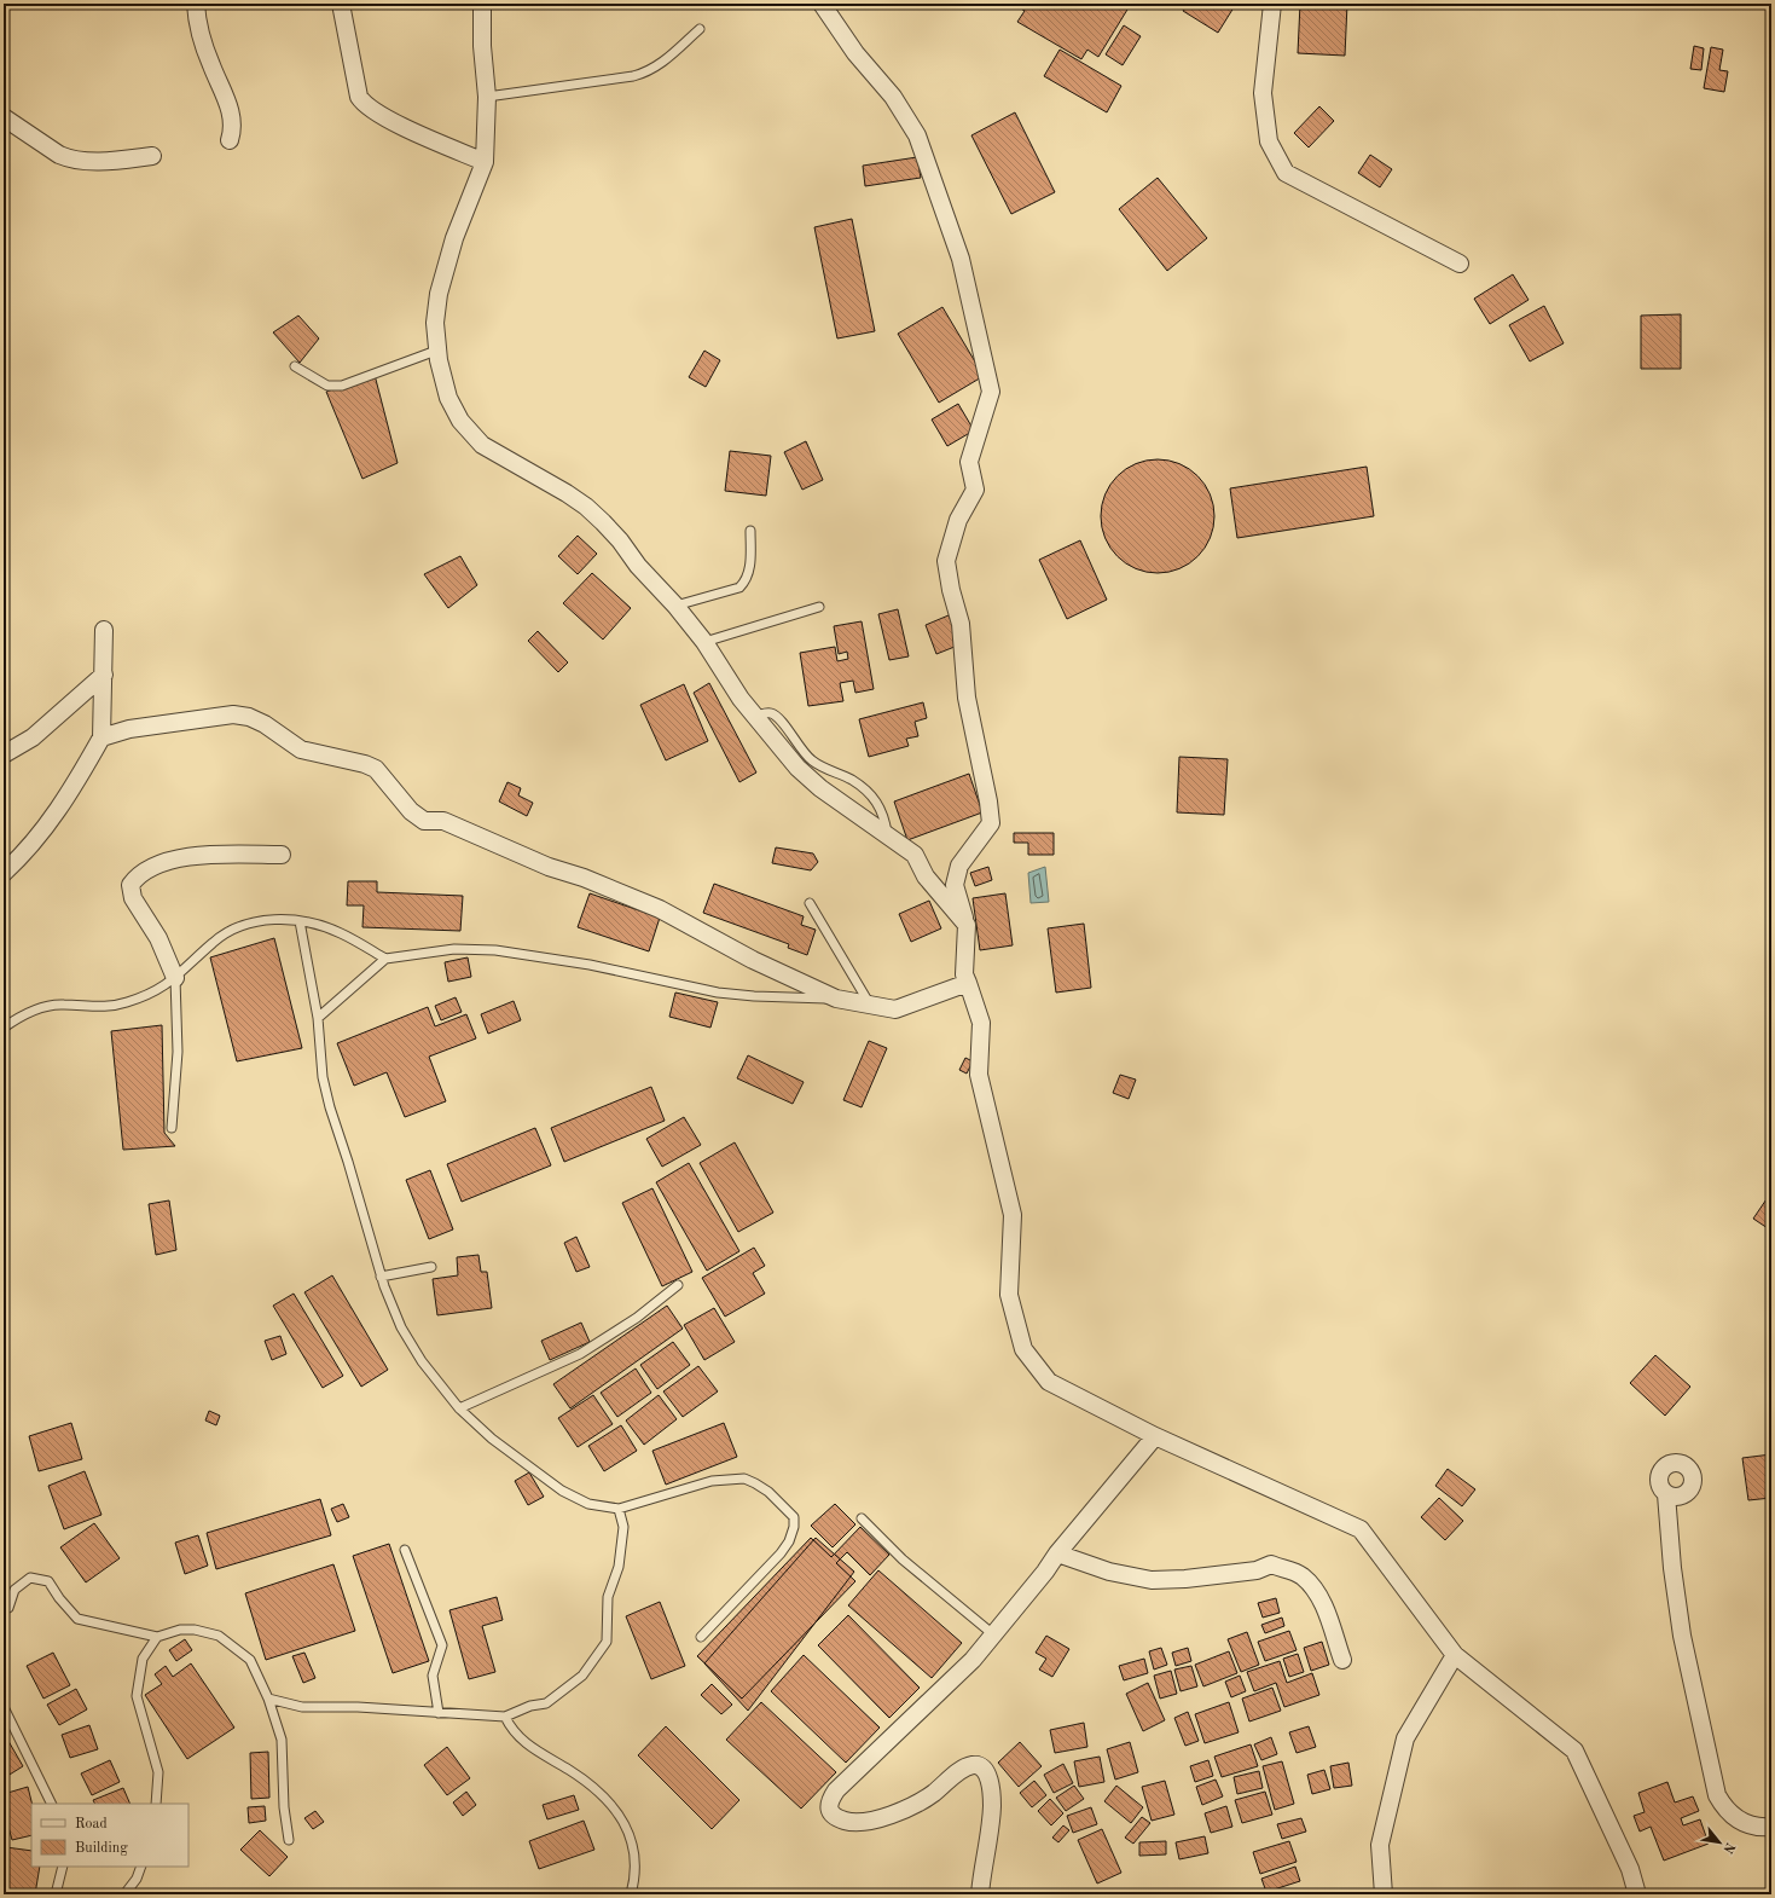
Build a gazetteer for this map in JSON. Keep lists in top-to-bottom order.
{
  "legend": ["Road", "Building"],
  "north": "bottom right"
}
